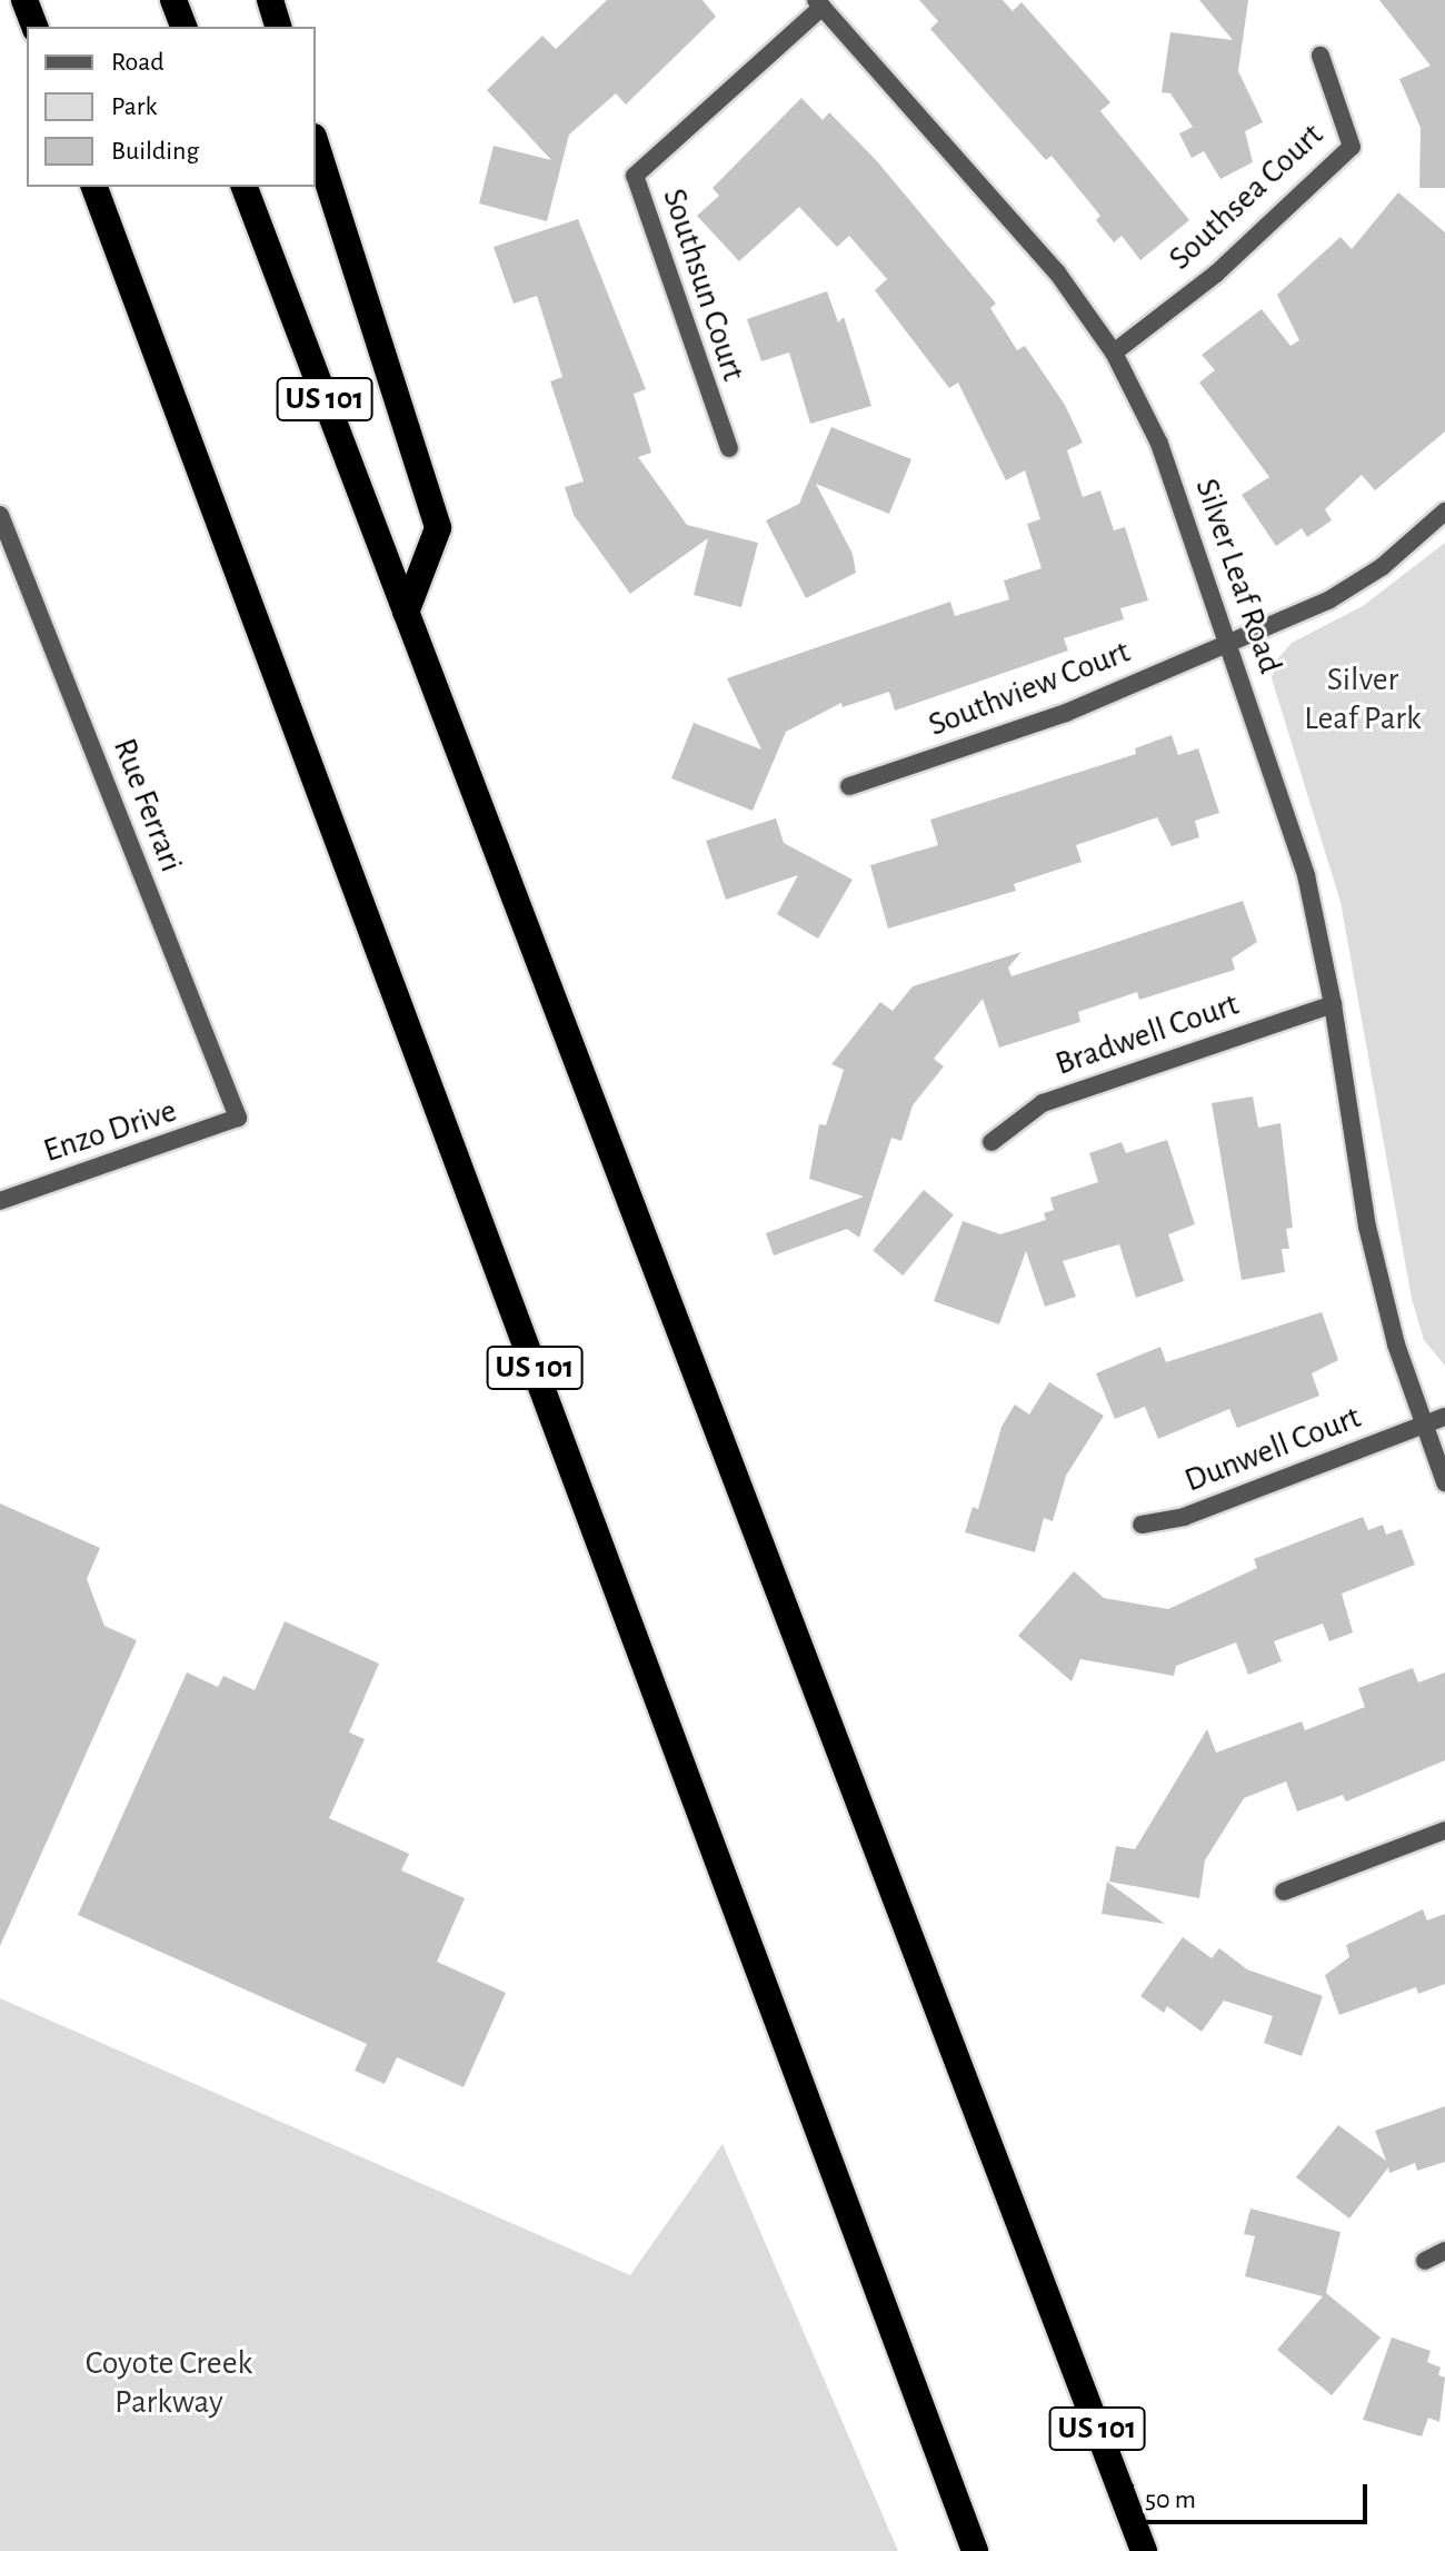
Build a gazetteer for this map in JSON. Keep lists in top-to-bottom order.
{
  "streets": {
    "highway": ["US 101"],
    "street": [
      "Southsea Court",
      "Southsun Court",
      "Silver Leaf Road",
      "Southview Court",
      "Rue Ferrari",
      "Bradwell Court",
      "Enzo Drive",
      "Dunwell Court"
    ]
  },
  "crossings": [
    ["Southsea Court", "Silver Leaf Road"],
    ["Southsun Court", "Silver Leaf Road"],
    ["Silver Leaf Road", "Southview Court"],
    ["Silver Leaf Road", "Bradwell Court"],
    ["Silver Leaf Road", "Dunwell Court"],
    ["Rue Ferrari", "Enzo Drive"]
  ],
  "parks": ["Silver Leaf Park", "Coyote Creek Parkway"],
  "legend": ["Road", "Park", "Building"],
  "scale_bar": "50 m"
}
